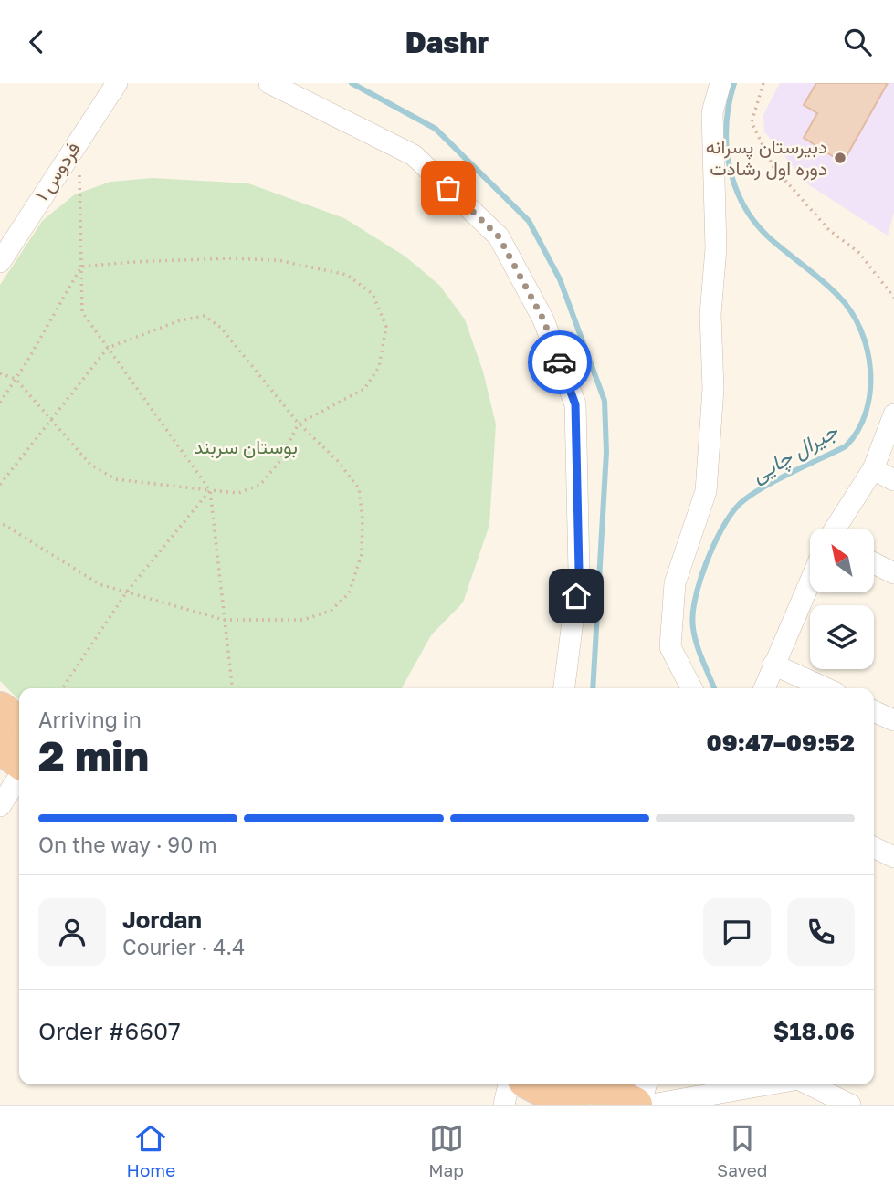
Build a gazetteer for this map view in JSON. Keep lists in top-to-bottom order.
{
  "streets": {
    "street": ["فردوس ۱"]
  },
  "water": ["جیرال چایی"],
  "parks": ["بوستان سربند"],
  "places": ["دبیرستان پسرانه دوره اول رشادت"],
  "north": "top left",
  "page": {
    "header": "Dashr",
    "heading": ["2 min", "Arriving in", "09:47–09:52"],
    "panel": [
      "Jordan",
      "Courier · 4.4",
      "Order #6607",
      "$18.06"
    ],
    "bar": "On the way · 90 m",
    "tabs": ["Home", "Map", "Saved"]
  }
}
